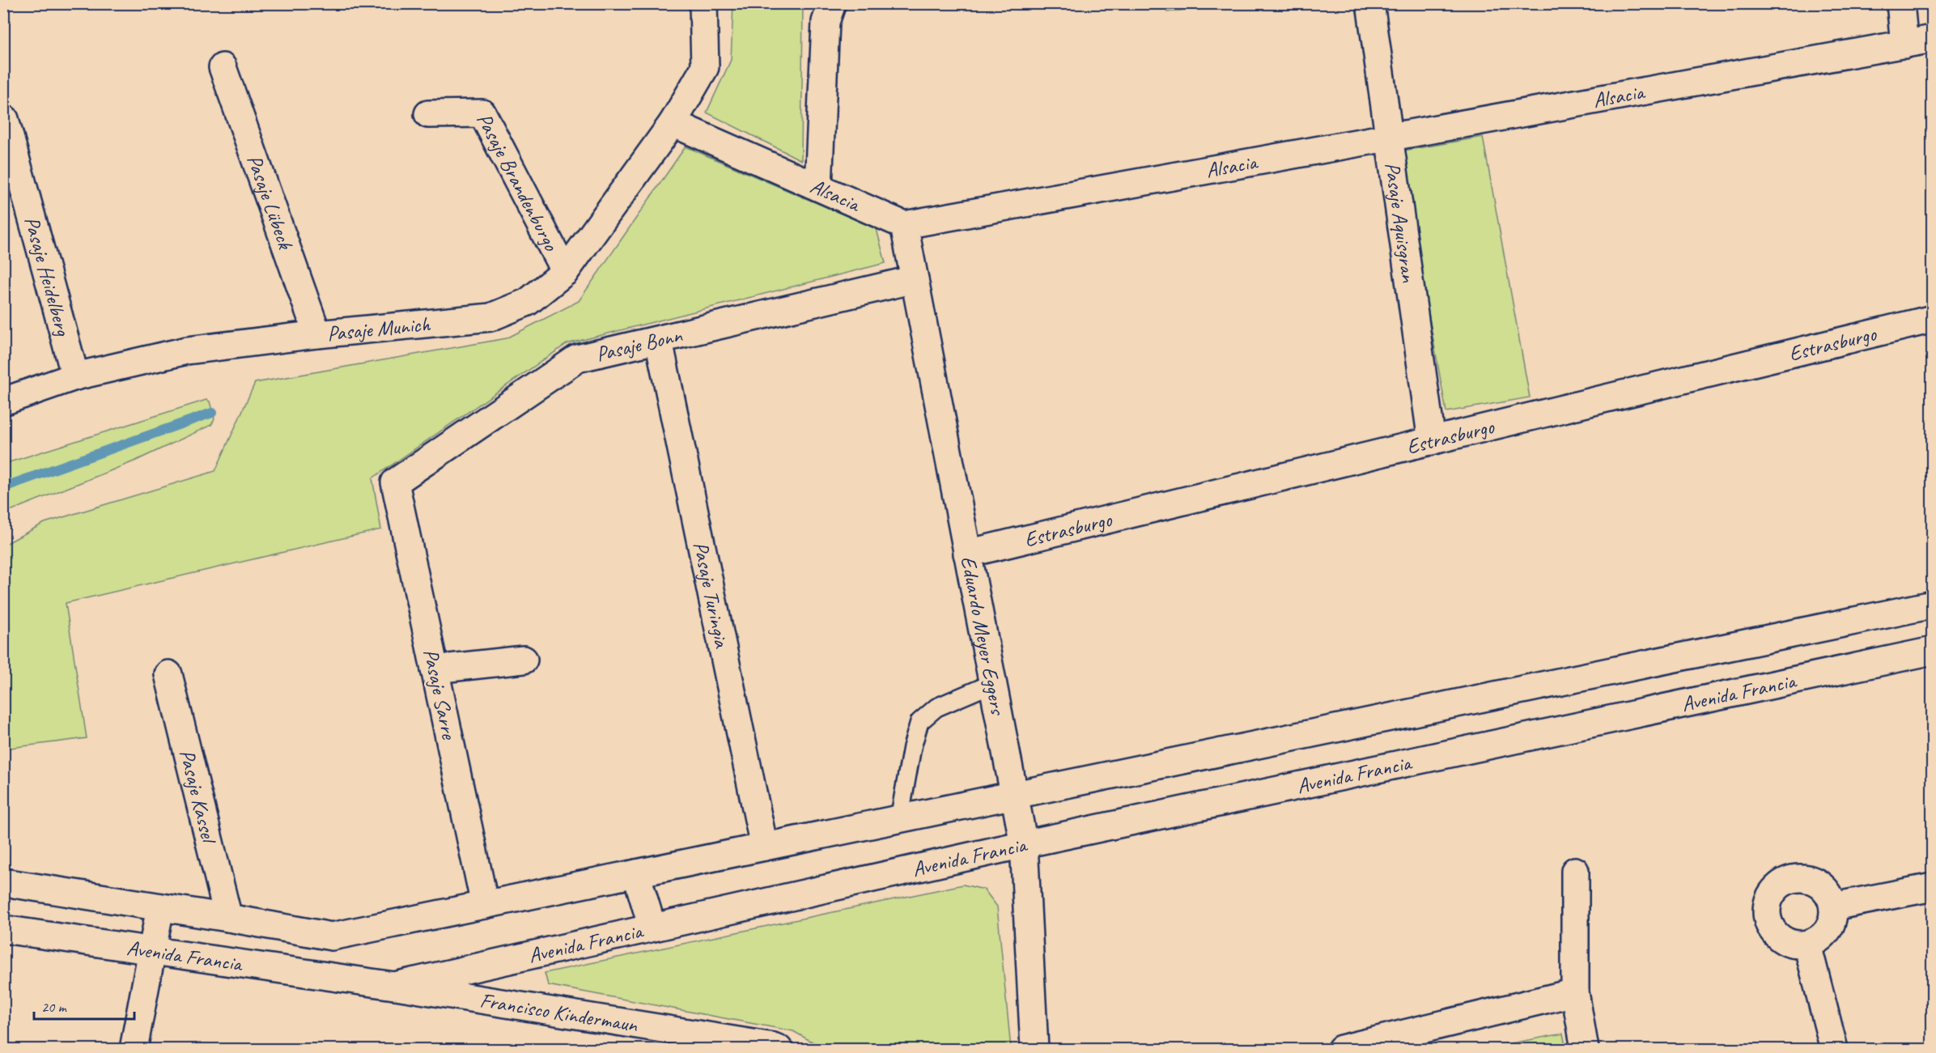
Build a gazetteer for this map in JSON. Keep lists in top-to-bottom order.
{
  "streets": {
    "street": [
      "Alsacia",
      "Pasaje Brandenburgo",
      "Pasaje Lübeck",
      "Pasaje Aquisgran",
      "Pasaje Heidelberg",
      "Pasaje Munich",
      "Estrasburgo",
      "Pasaje Bonn",
      "Pasaje Turingia",
      "Eduardo Meyer Eggers",
      "Avenida Francia",
      "Pasaje Sarre",
      "Pasaje Kassel",
      "Francisco Kindermaun"
    ]
  },
  "crossings": [
    ["Alsacia", "Pasaje Aquisgran"],
    ["Alsacia", "Pasaje Munich"],
    ["Alsacia", "Eduardo Meyer Eggers"],
    ["Pasaje Brandenburgo", "Pasaje Munich"],
    ["Pasaje Lübeck", "Pasaje Munich"],
    ["Pasaje Aquisgran", "Estrasburgo"],
    ["Pasaje Heidelberg", "Pasaje Munich"],
    ["Estrasburgo", "Eduardo Meyer Eggers"],
    ["Pasaje Bonn", "Pasaje Turingia"],
    ["Pasaje Bonn", "Eduardo Meyer Eggers"],
    ["Pasaje Bonn", "Pasaje Sarre"],
    ["Pasaje Turingia", "Avenida Francia"],
    ["Eduardo Meyer Eggers", "Avenida Francia"],
    ["Avenida Francia", "Pasaje Sarre"],
    ["Avenida Francia", "Pasaje Kassel"],
    ["Avenida Francia", "Francisco Kindermaun"]
  ],
  "scale_bar": "20 m"
}
